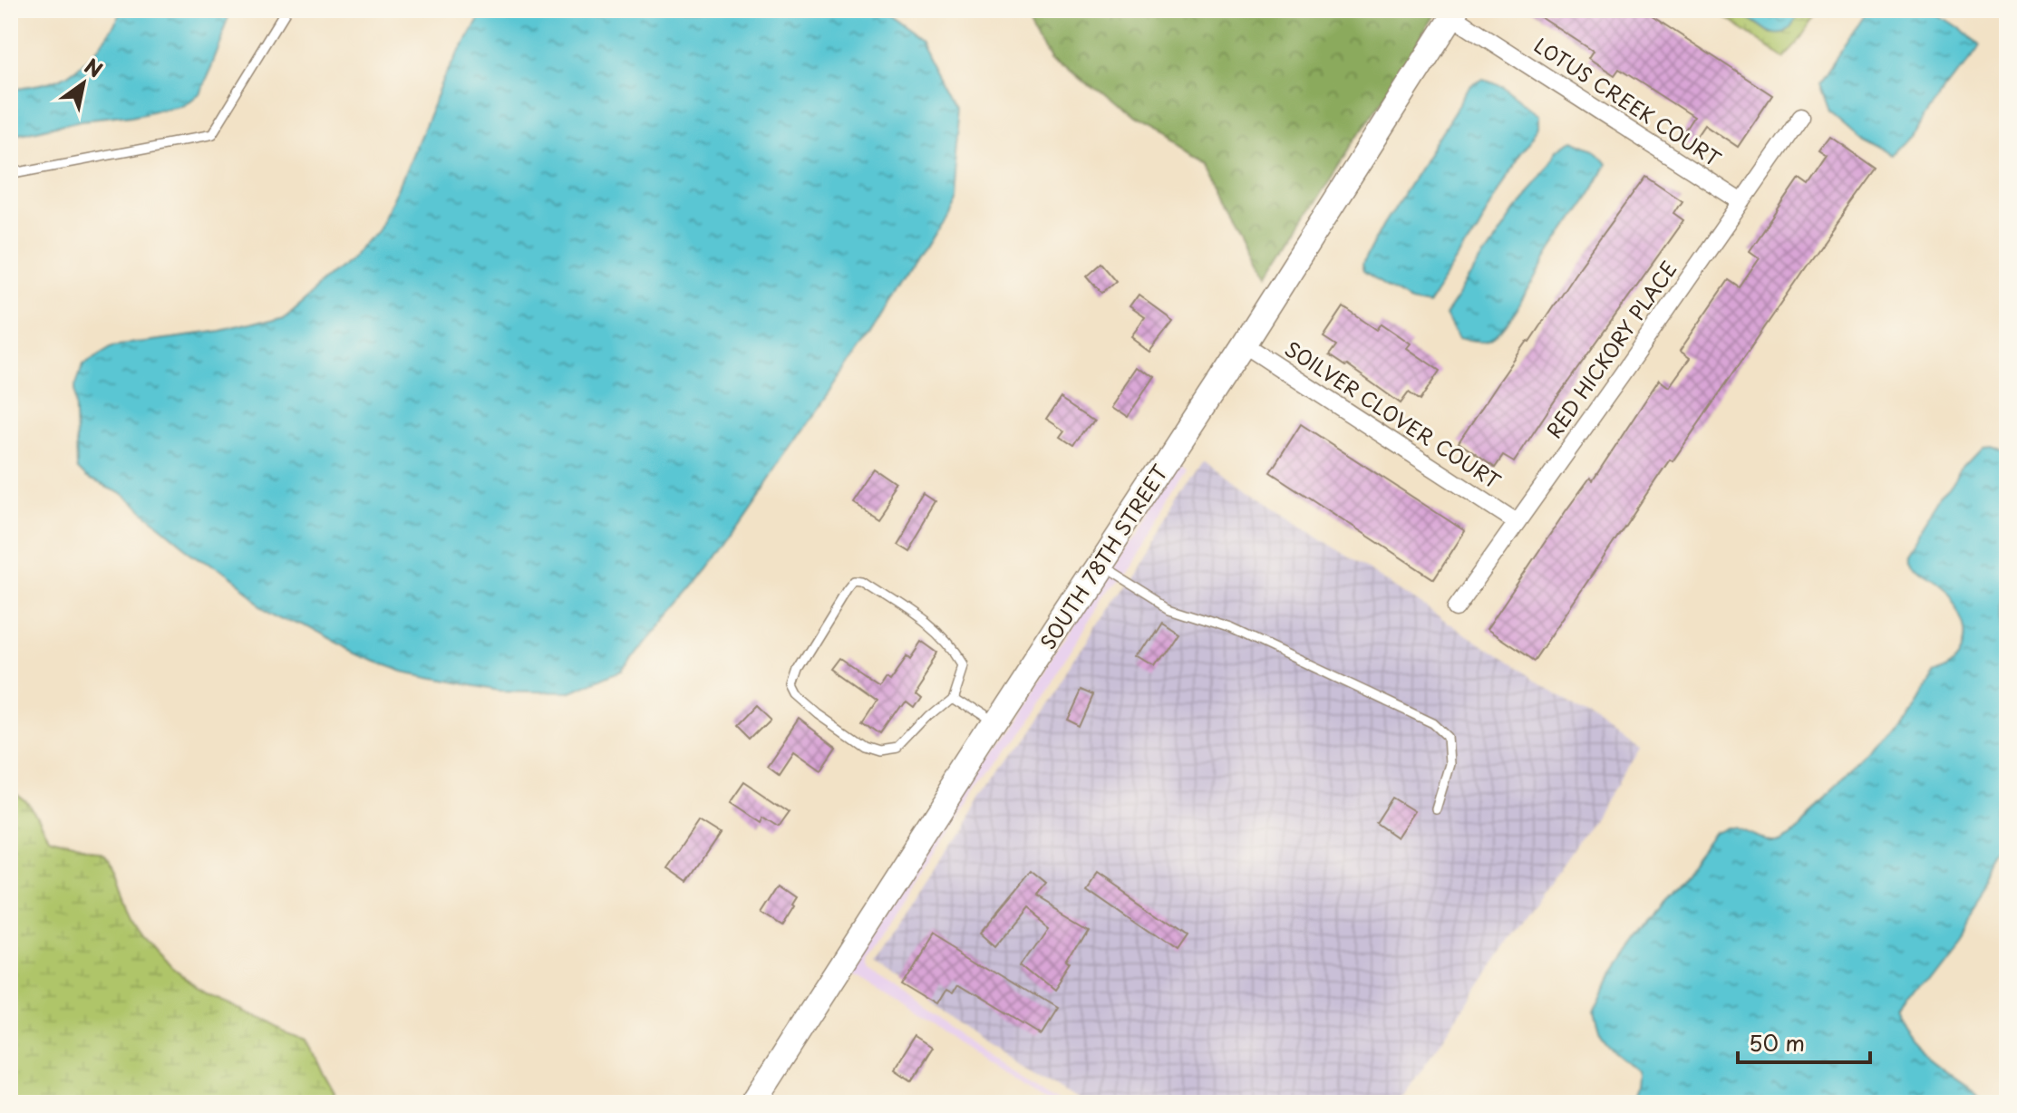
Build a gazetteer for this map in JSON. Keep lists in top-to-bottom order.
{
  "streets": {
    "street": [
      "LOTUS CREEK COURT",
      "RED HICKORY PLACE",
      "SOILVER CLOVER COURT",
      "SOUTH 78TH STREET"
    ]
  },
  "crossings": [
    ["LOTUS CREEK COURT", "RED HICKORY PLACE"],
    ["LOTUS CREEK COURT", "SOUTH 78TH STREET"],
    ["RED HICKORY PLACE", "SOILVER CLOVER COURT"],
    ["SOILVER CLOVER COURT", "SOUTH 78TH STREET"]
  ],
  "scale_bar": "50 m",
  "north": "top right"
}
